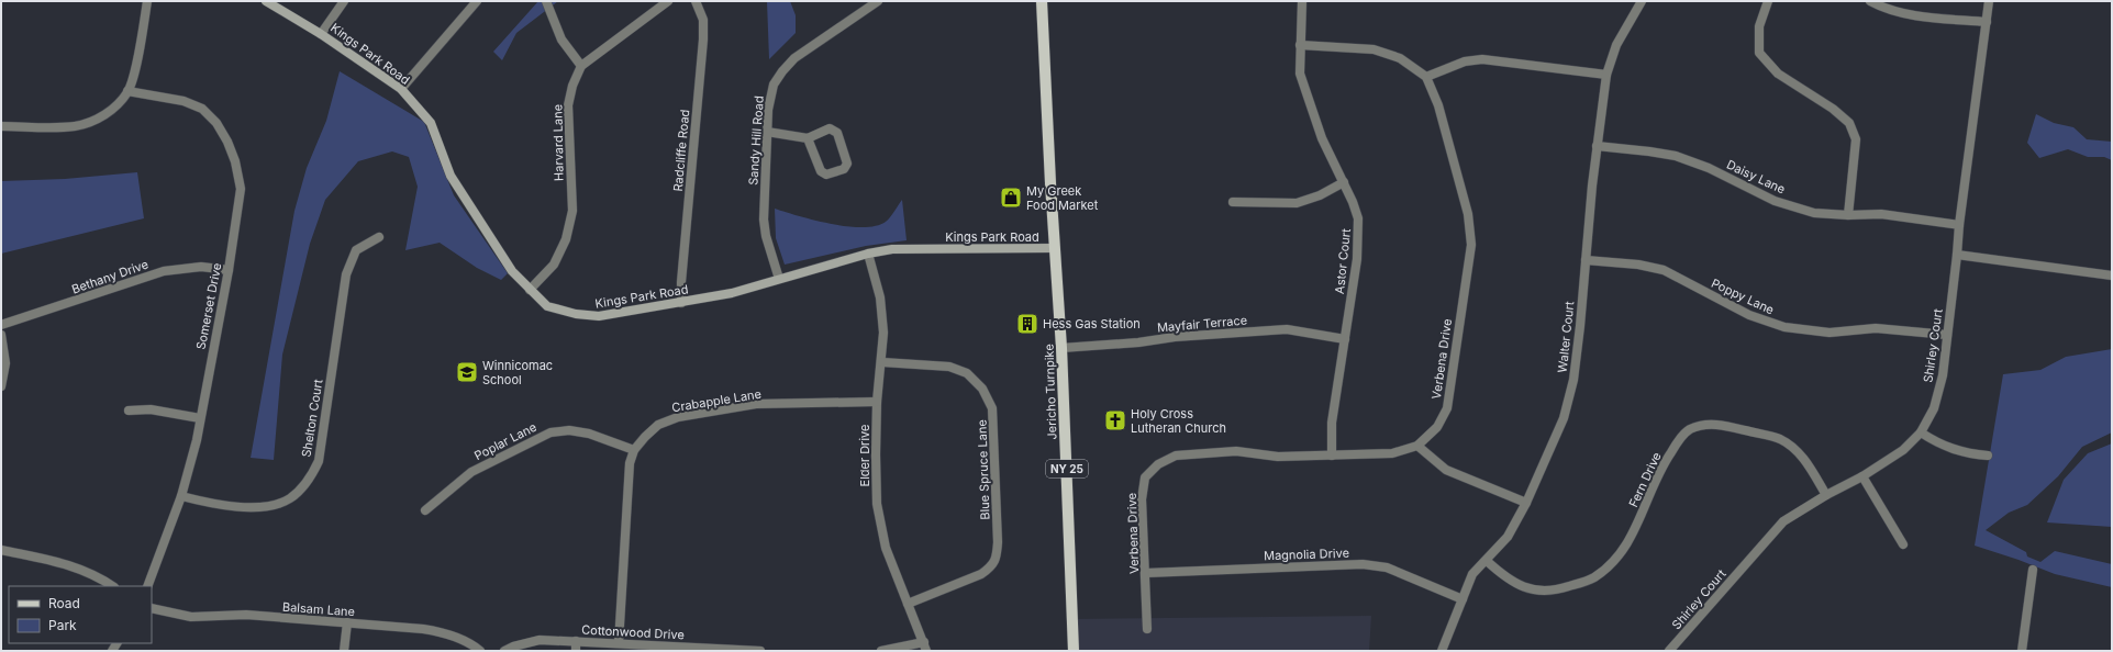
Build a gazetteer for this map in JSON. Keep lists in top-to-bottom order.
{
  "streets": {
    "main road": ["Jericho Turnpike", "NY 25"],
    "street": [
      "Kings Park Road",
      "Sandy Hill Road",
      "Harvard Lane",
      "Radcliffe Road",
      "Daisy Lane",
      "Astor Court",
      "Bethany Drive",
      "Poppy Lane",
      "Somerset Drive",
      "Mayfair Terrace",
      "Walter Court",
      "Shirley Court",
      "Verbena Drive",
      "Crabapple Lane",
      "Shelton Court",
      "Poplar Lane",
      "Elder Drive",
      "Blue Spruce Lane",
      "Fern Drive",
      "Magnolia Drive",
      "Balsam Lane",
      "Cottonwood Drive"
    ]
  },
  "crossings": [
    ["Kings Park Road", "Sandy Hill Road"],
    ["Kings Park Road", "Harvard Lane"],
    ["Kings Park Road", "Radcliffe Road"],
    ["Kings Park Road", "Jericho Turnpike"],
    ["Kings Park Road", "Elder Drive"],
    ["Daisy Lane", "Walter Court"],
    ["Daisy Lane", "Shirley Court"],
    ["Astor Court", "Mayfair Terrace"],
    ["Astor Court", "Verbena Drive"],
    ["Bethany Drive", "Somerset Drive"],
    ["Poppy Lane", "Walter Court"],
    ["Poppy Lane", "Shirley Court"],
    ["Somerset Drive", "Shelton Court"],
    ["Mayfair Terrace", "Jericho Turnpike"],
    ["Walter Court", "Fern Drive"],
    ["Walter Court", "Magnolia Drive"],
    ["Shirley Court", "Fern Drive"],
    ["Verbena Drive", "Magnolia Drive"],
    ["Crabapple Lane", "Poplar Lane"],
    ["Crabapple Lane", "Elder Drive"],
    ["Crabapple Lane", "Cottonwood Drive"],
    ["Elder Drive", "Blue Spruce Lane"]
  ],
  "places": {
    "shop": ["My Greek Food Market"],
    "building": ["Hess Gas Station"],
    "school or university": ["Winnicomac School"],
    "church": ["Holy Cross Lutheran Church"]
  },
  "legend": ["Road", "Park"]
}
